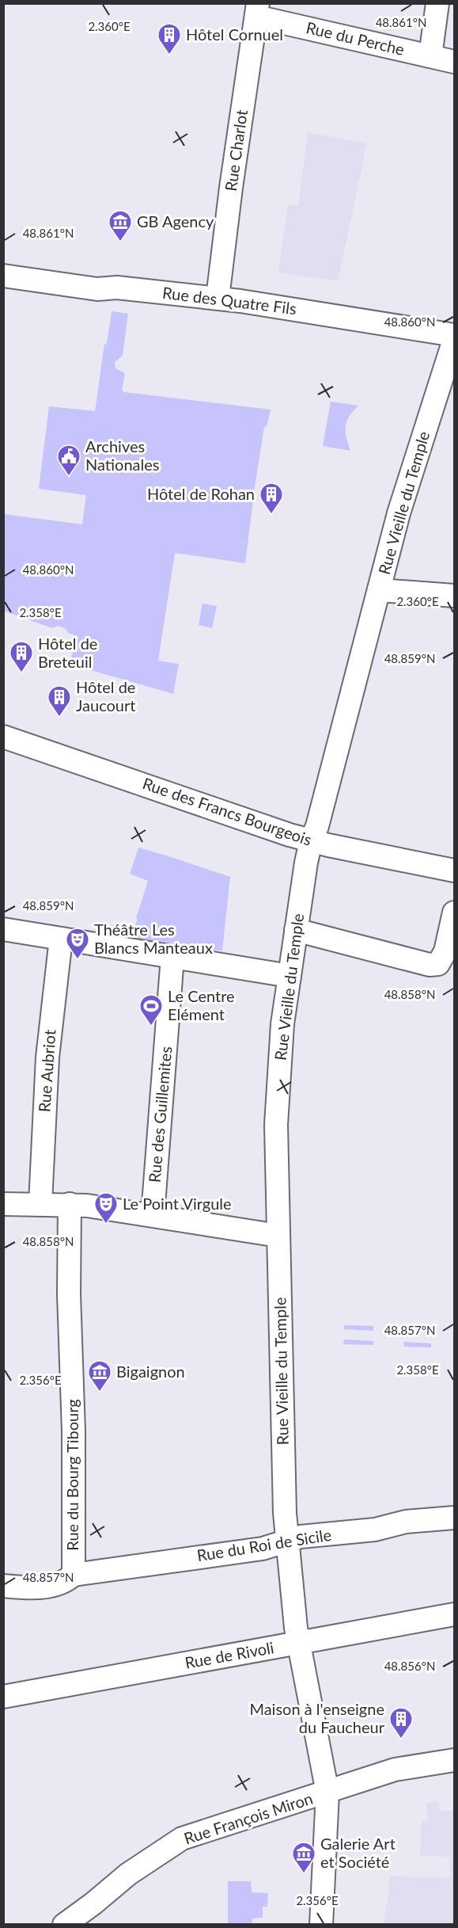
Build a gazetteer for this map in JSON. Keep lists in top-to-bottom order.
{
  "streets": {
    "street": [
      "Rue du Perche",
      "Rue Charlot",
      "Rue des Quatre Fils",
      "Rue Vieille du Temple",
      "Rue des Francs Bourgeois",
      "Rue Aubriot",
      "Rue des Guillemites",
      "Rue du Bourg Tibourg",
      "Rue du Roi de Sicile",
      "Rue de Rivoli",
      "Rue François Miron"
    ]
  },
  "crossings": [
    ["Rue du Perche", "Rue Charlot"],
    ["Rue Charlot", "Rue des Quatre Fils"],
    ["Rue Vieille du Temple", "Rue des Francs Bourgeois"],
    ["Rue Vieille du Temple", "Rue du Roi de Sicile"],
    ["Rue Vieille du Temple", "Rue de Rivoli"],
    ["Rue Vieille du Temple", "Rue François Miron"],
    ["Rue du Bourg Tibourg", "Rue du Roi de Sicile"]
  ],
  "places": {
    "building": [
      "Hôtel Cornuel",
      "Hôtel de Rohan",
      "Hôtel de Breteuil",
      "Hôtel de Jaucourt",
      "Maison à l'enseigne du Faucheur"
    ],
    "museum": ["GB Agency", "Bigaignon", "Galerie Art et Société"],
    "public building": ["Archives Nationales"],
    "theatre": ["Théâtre Les Blancs Manteaux", "Le Point Virgule"],
    "sports": ["Le Centre Elément"]
  },
  "coordinates": [
    "48.861°N",
    "2.360°E",
    "48.860°N",
    "2.358°E",
    "48.859°N",
    "48.858°N",
    "48.857°N",
    "2.356°E",
    "48.856°N"
  ]
}
